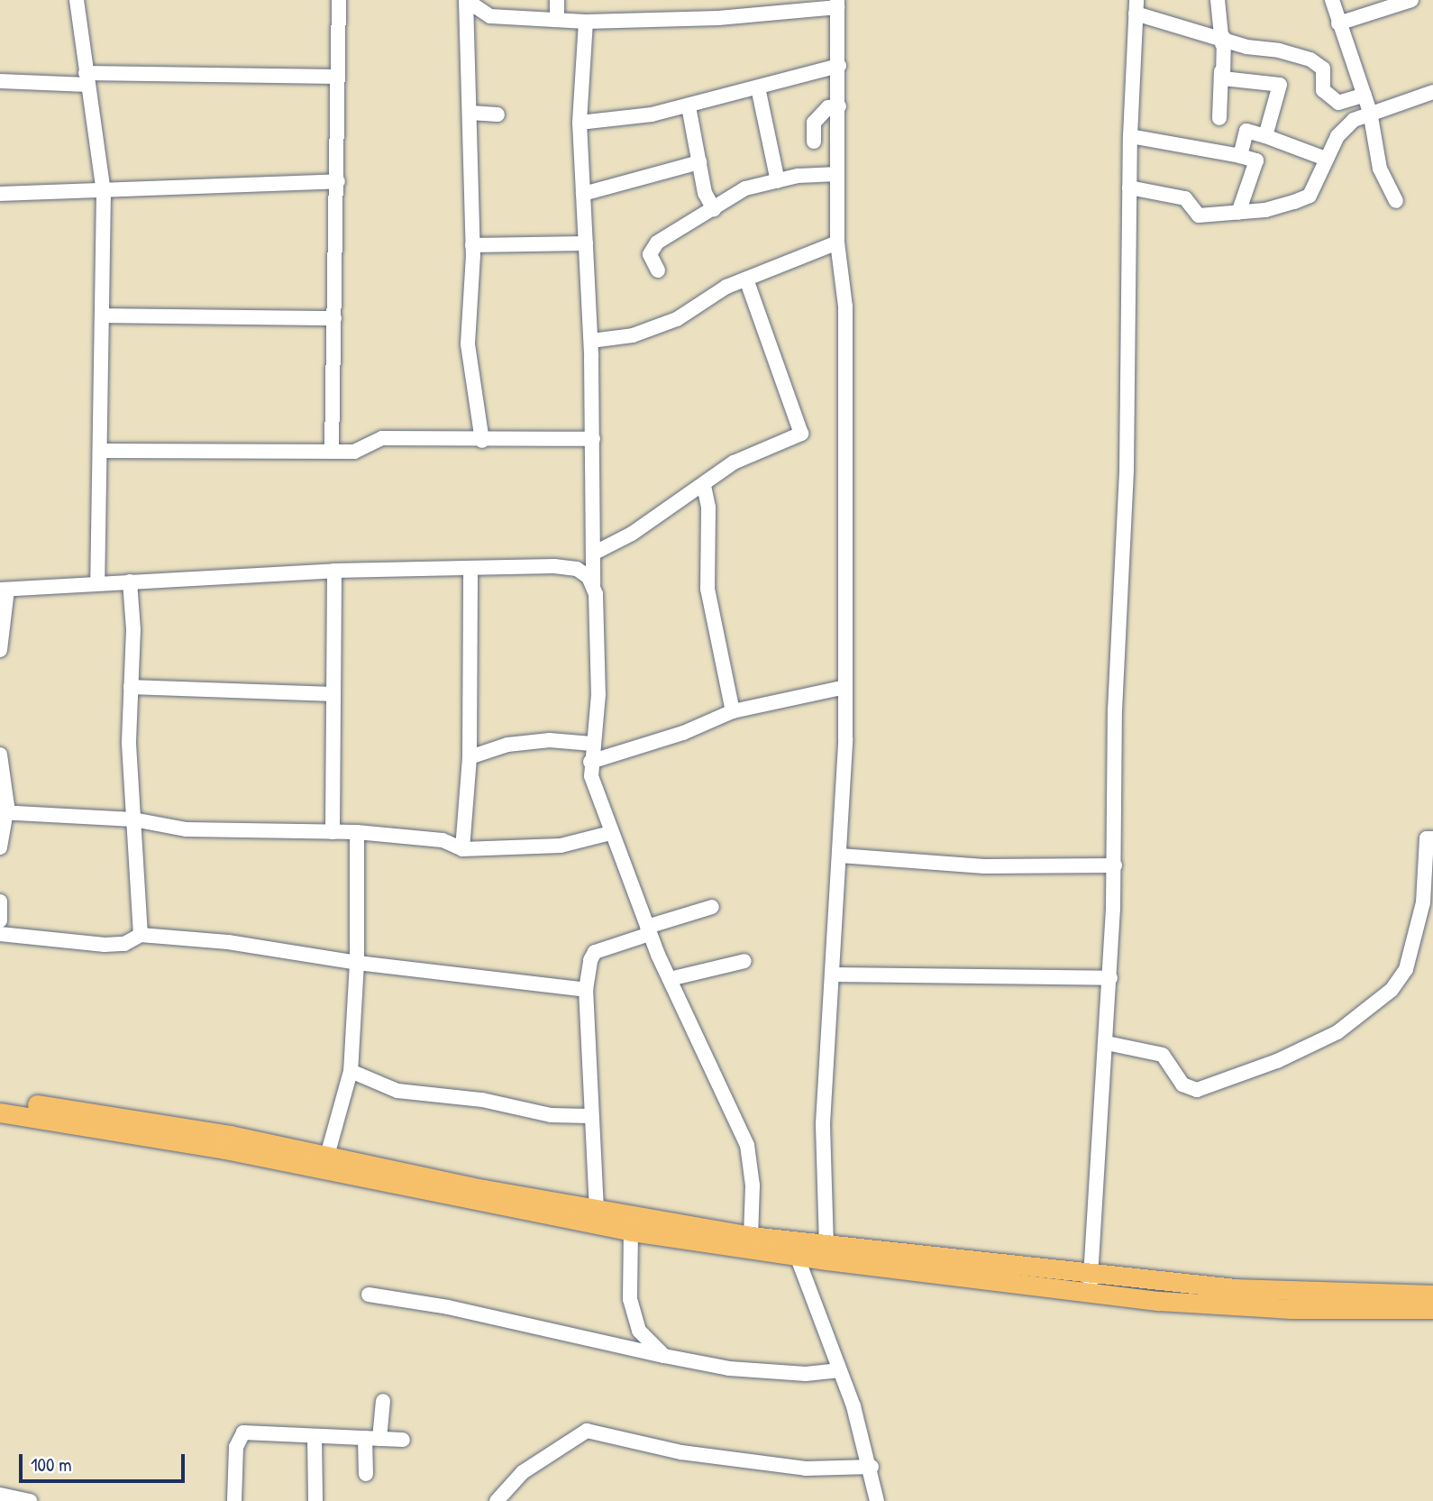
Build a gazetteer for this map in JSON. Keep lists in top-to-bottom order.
{
  "scale_bar": "100 m"
}
